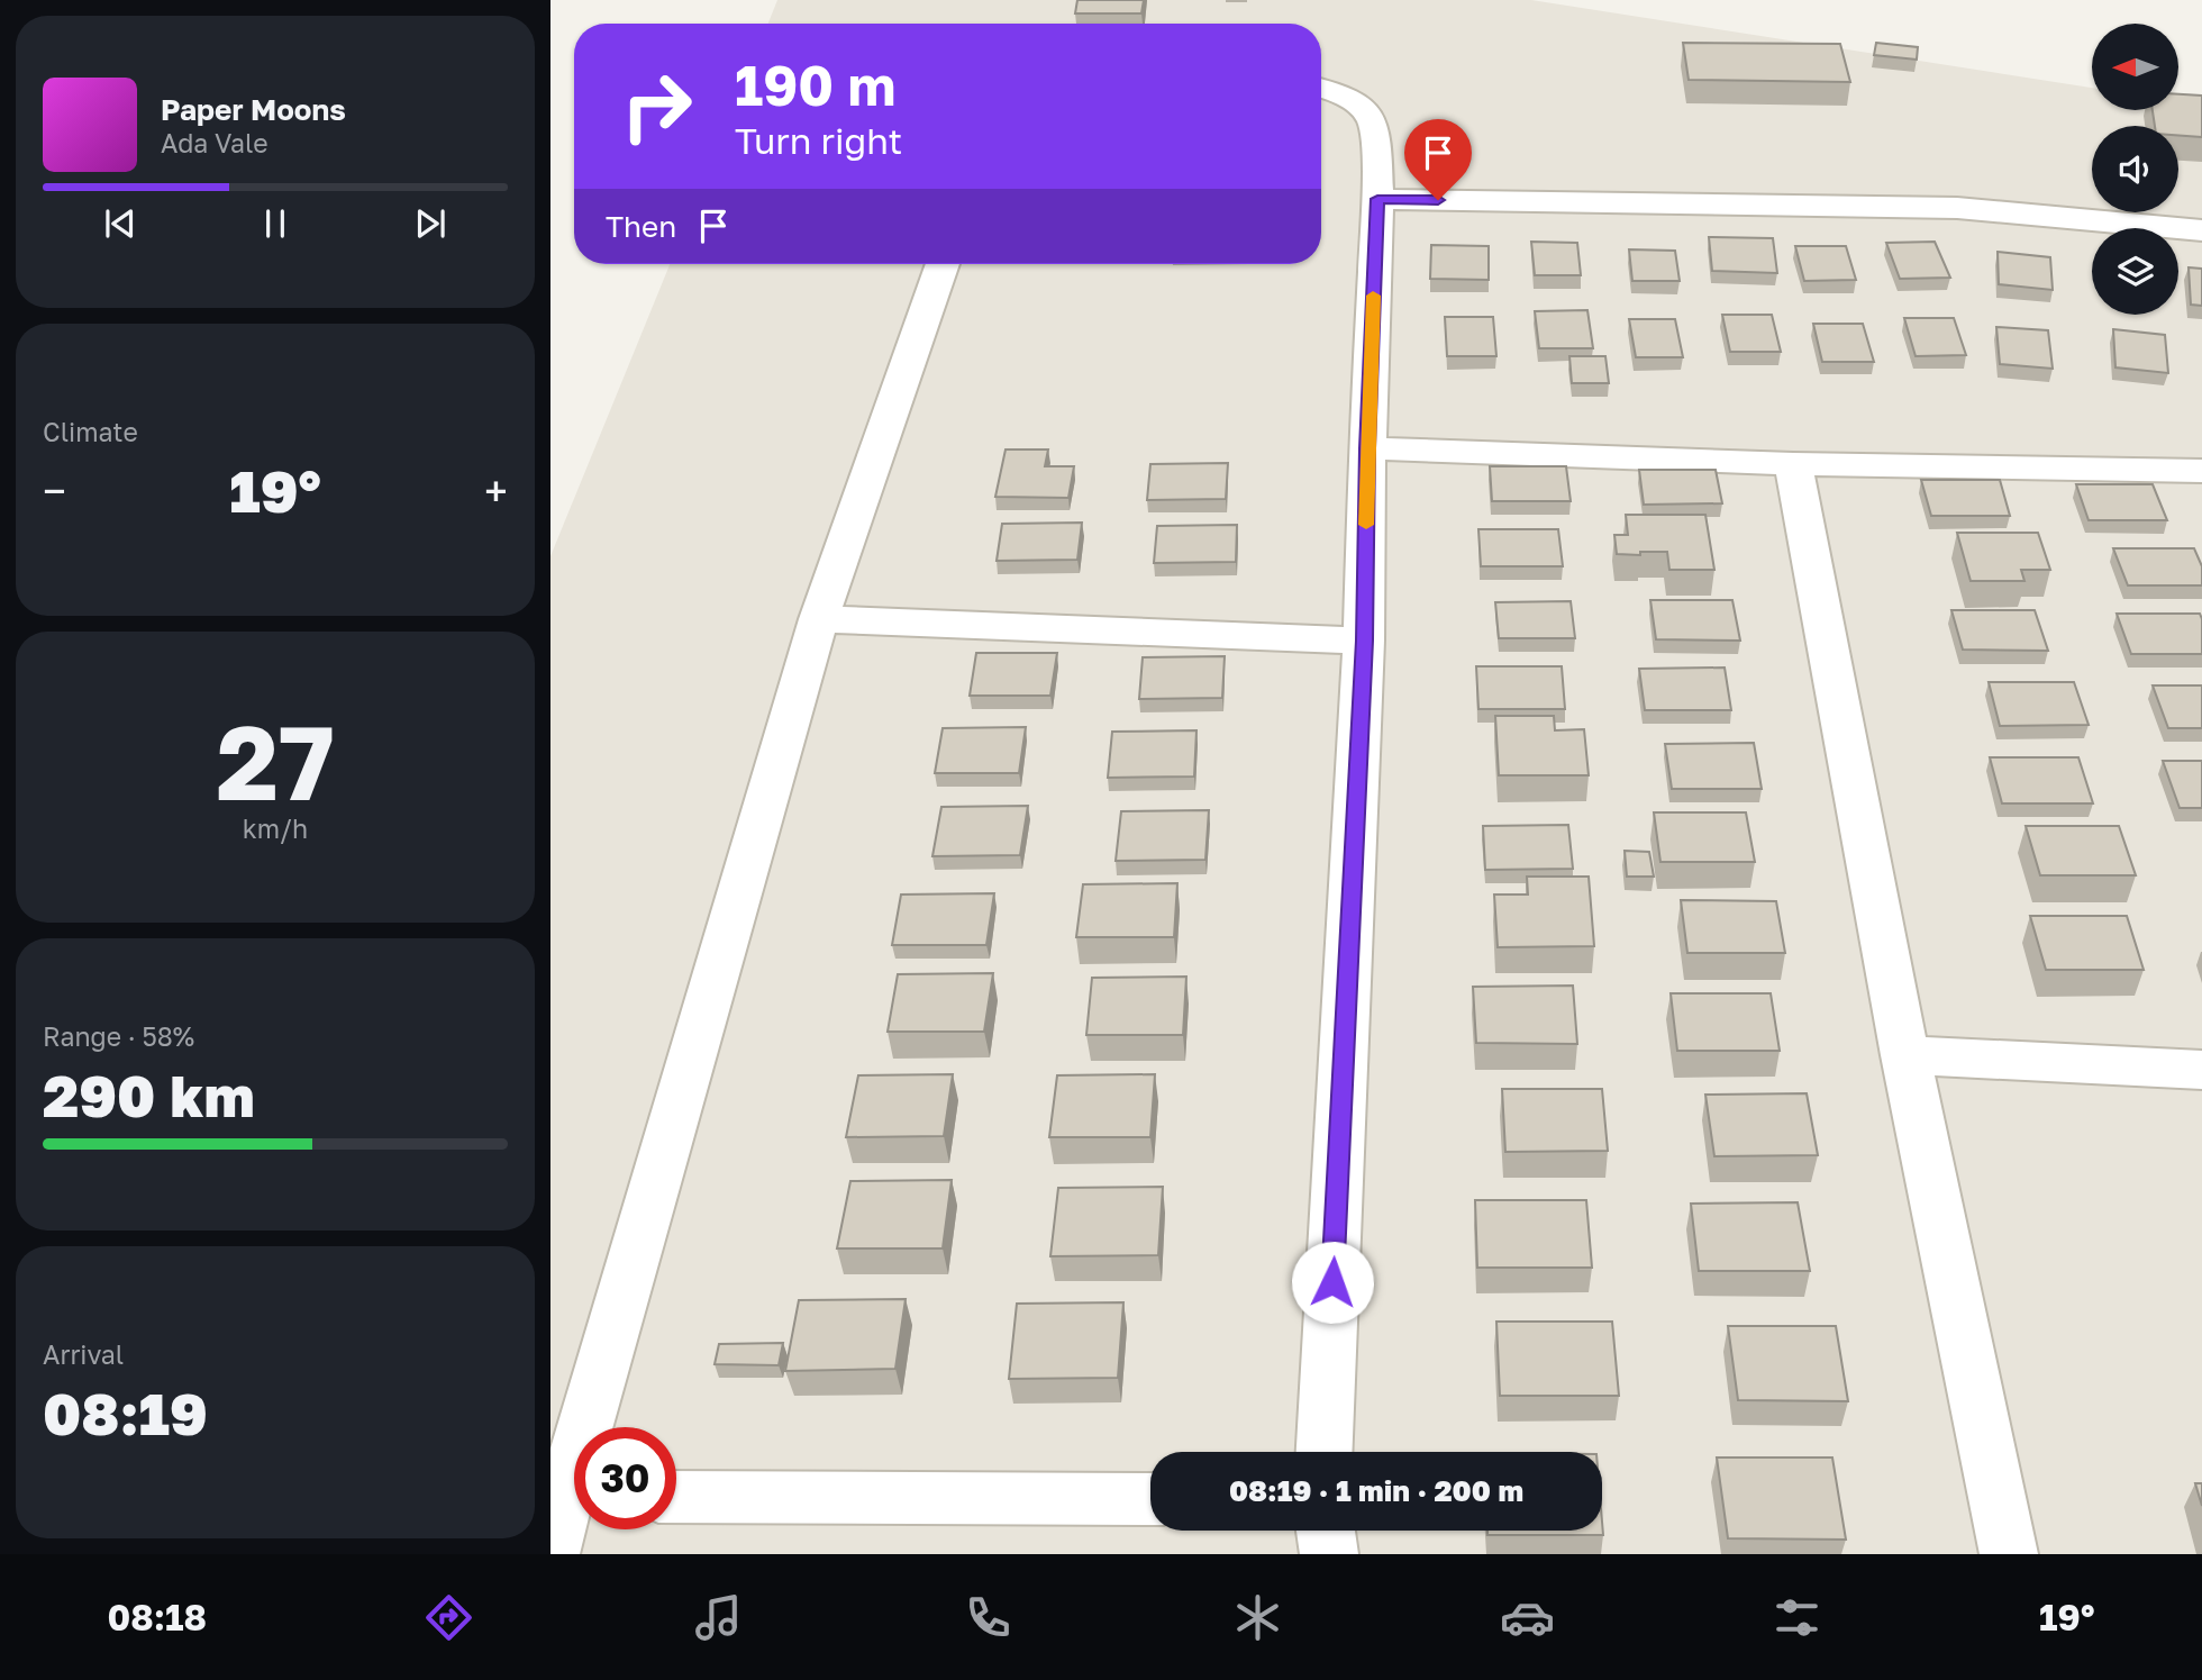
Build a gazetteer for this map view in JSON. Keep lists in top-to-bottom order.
{
  "north": "left",
  "page": {
    "turn": ["190 m", "Turn right"],
    "song": ["Paper Moons", "Ada Vale"],
    "then": "Then",
    "tile": [
      "Climate",
      ["27", "km/h"],
      ["Range · 58%", "290 km"],
      ["Arrival", "08:19"]
    ],
    "heat": ["−", "19°", "+"],
    "limit": "30",
    "trip": "08:19 · 1 min · 200 m",
    "tabs": ["08:18", "19°"]
  }
}
